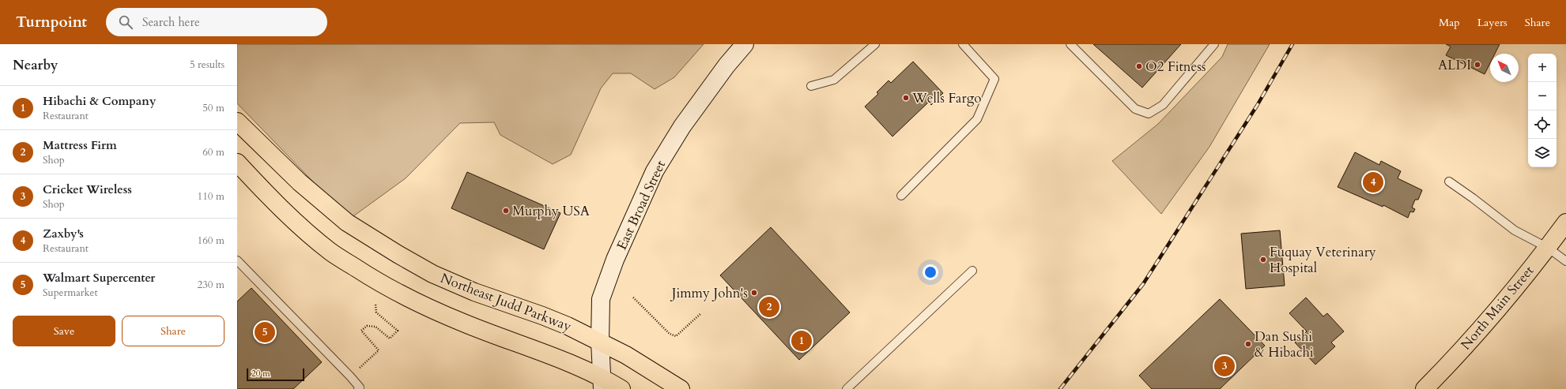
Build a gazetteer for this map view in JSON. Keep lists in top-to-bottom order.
{
  "streets": {
    "highway": ["Northeast Judd Parkway", "North Main Street"],
    "main road": ["East Broad Street"]
  },
  "crossings": [
    ["East Broad Street", "Northeast Judd Parkway"]
  ],
  "places": [
    "ALDI",
    "O2 Fitness",
    "Wells Fargo",
    "Murphy USA",
    "Fuquay Veterinary Hospital",
    "Jimmy John's",
    "Dan Sushi & Hibachi"
  ],
  "scale_bar": "20 m",
  "north": "top left",
  "page": {
    "header": "Turnpoint",
    "search": "Search here",
    "nav": ["Map", "Layers", "Share"],
    "heading": ["Nearby", "5 results"],
    "map_buttons": ["+", "−"],
    "list": [
      {
        "mark": "1",
        "name": "Hibachi & Company",
        "note": "Restaurant",
        "value": "50 m"
      },
      {
        "mark": "2",
        "name": "Mattress Firm",
        "note": "Shop",
        "value": "60 m"
      },
      {
        "mark": "3",
        "name": "Cricket Wireless",
        "note": "Shop",
        "value": "110 m"
      },
      {
        "mark": "4",
        "name": "Zaxby's",
        "note": "Restaurant",
        "value": "160 m"
      },
      {
        "mark": "5",
        "name": "Walmart Supercenter",
        "note": "Supermarket",
        "value": "230 m"
      }
    ],
    "pins": [
      "4",
      "2",
      "5",
      "1",
      "3"
    ],
    "buttons": ["Save", "Share"],
    "scale": "20 m"
  }
}
